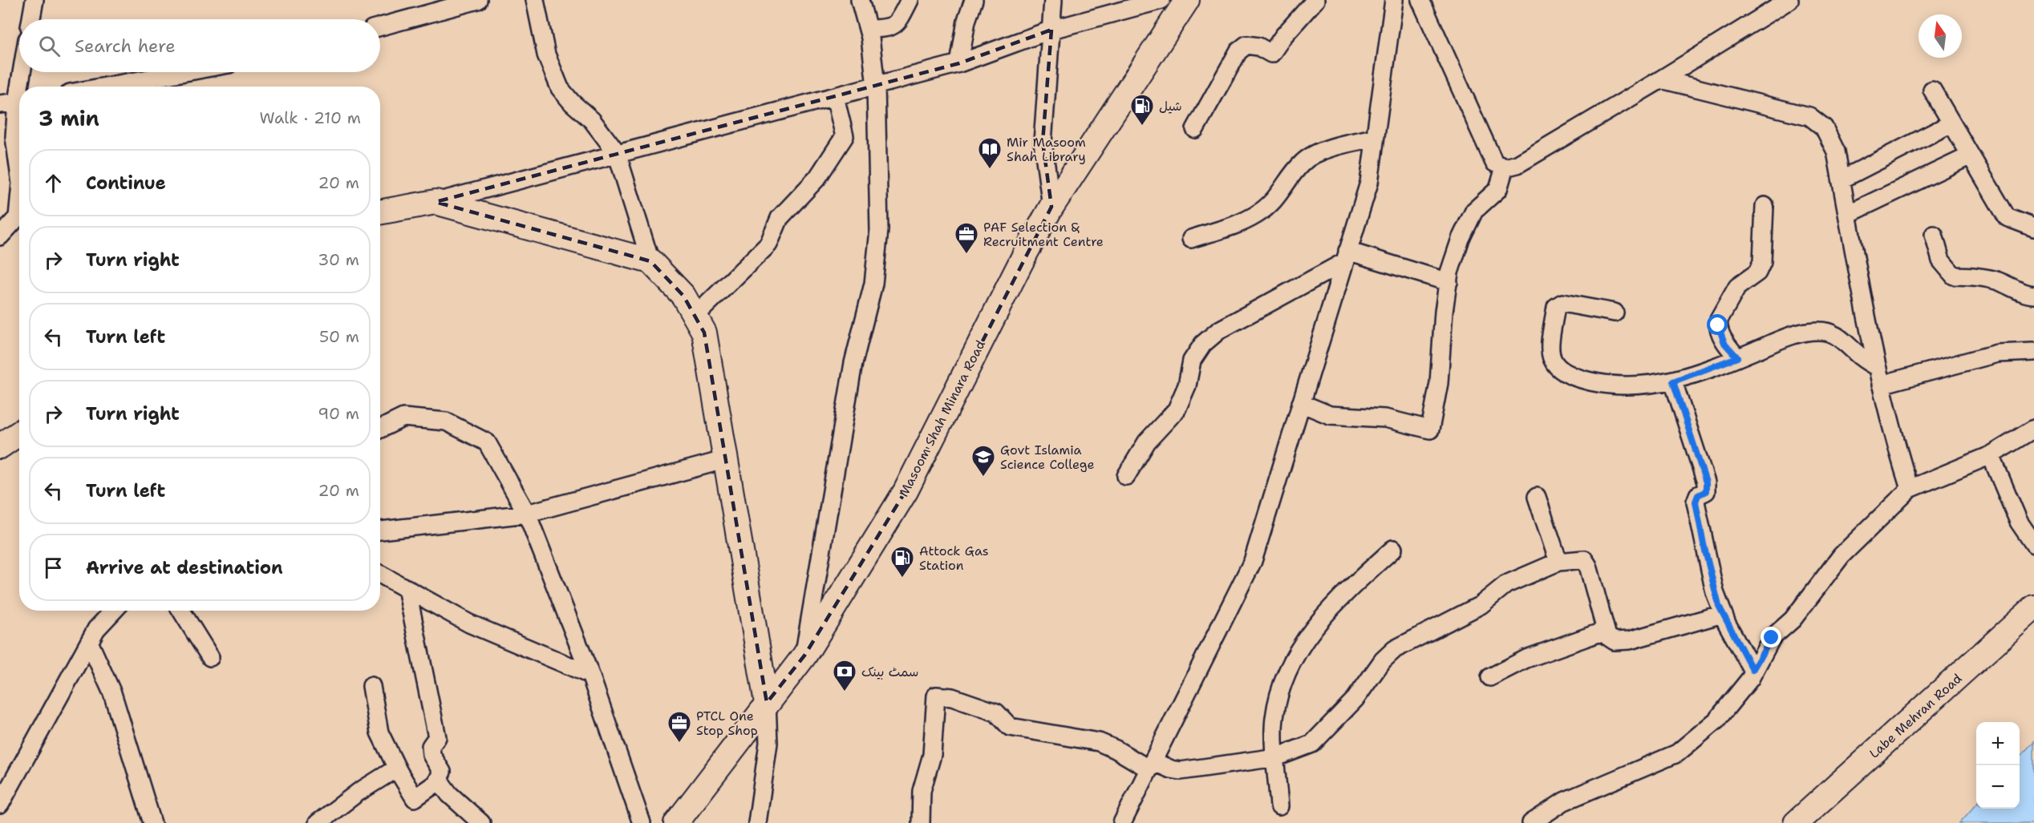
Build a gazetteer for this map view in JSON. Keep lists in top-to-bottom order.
{
  "streets": {
    "street": ["Masoom Shah Minara Road", "Labe Mehran Road"]
  },
  "places": {
    "fuel station": ["شیل", "Attock Gas Station"],
    "library": ["Mir Masoom Shah Library"],
    "office": ["PAF Selection & Recruitment Centre", "PTCL One Stop Shop"],
    "school or university": ["Govt Islamia Science College"],
    "bank": ["سمٹ بینک"]
  },
  "north": "top",
  "page": {
    "search": "Search here",
    "heading": ["3 min", "Walk · 210 m"],
    "list": [
      ["Continue", "20 m"],
      ["Turn right", "30 m"],
      ["Turn left", "50 m"],
      ["Turn right", "90 m"],
      ["Turn left", "20 m"],
      "Arrive at destination"
    ],
    "map_buttons": ["+", "−"]
  }
}
